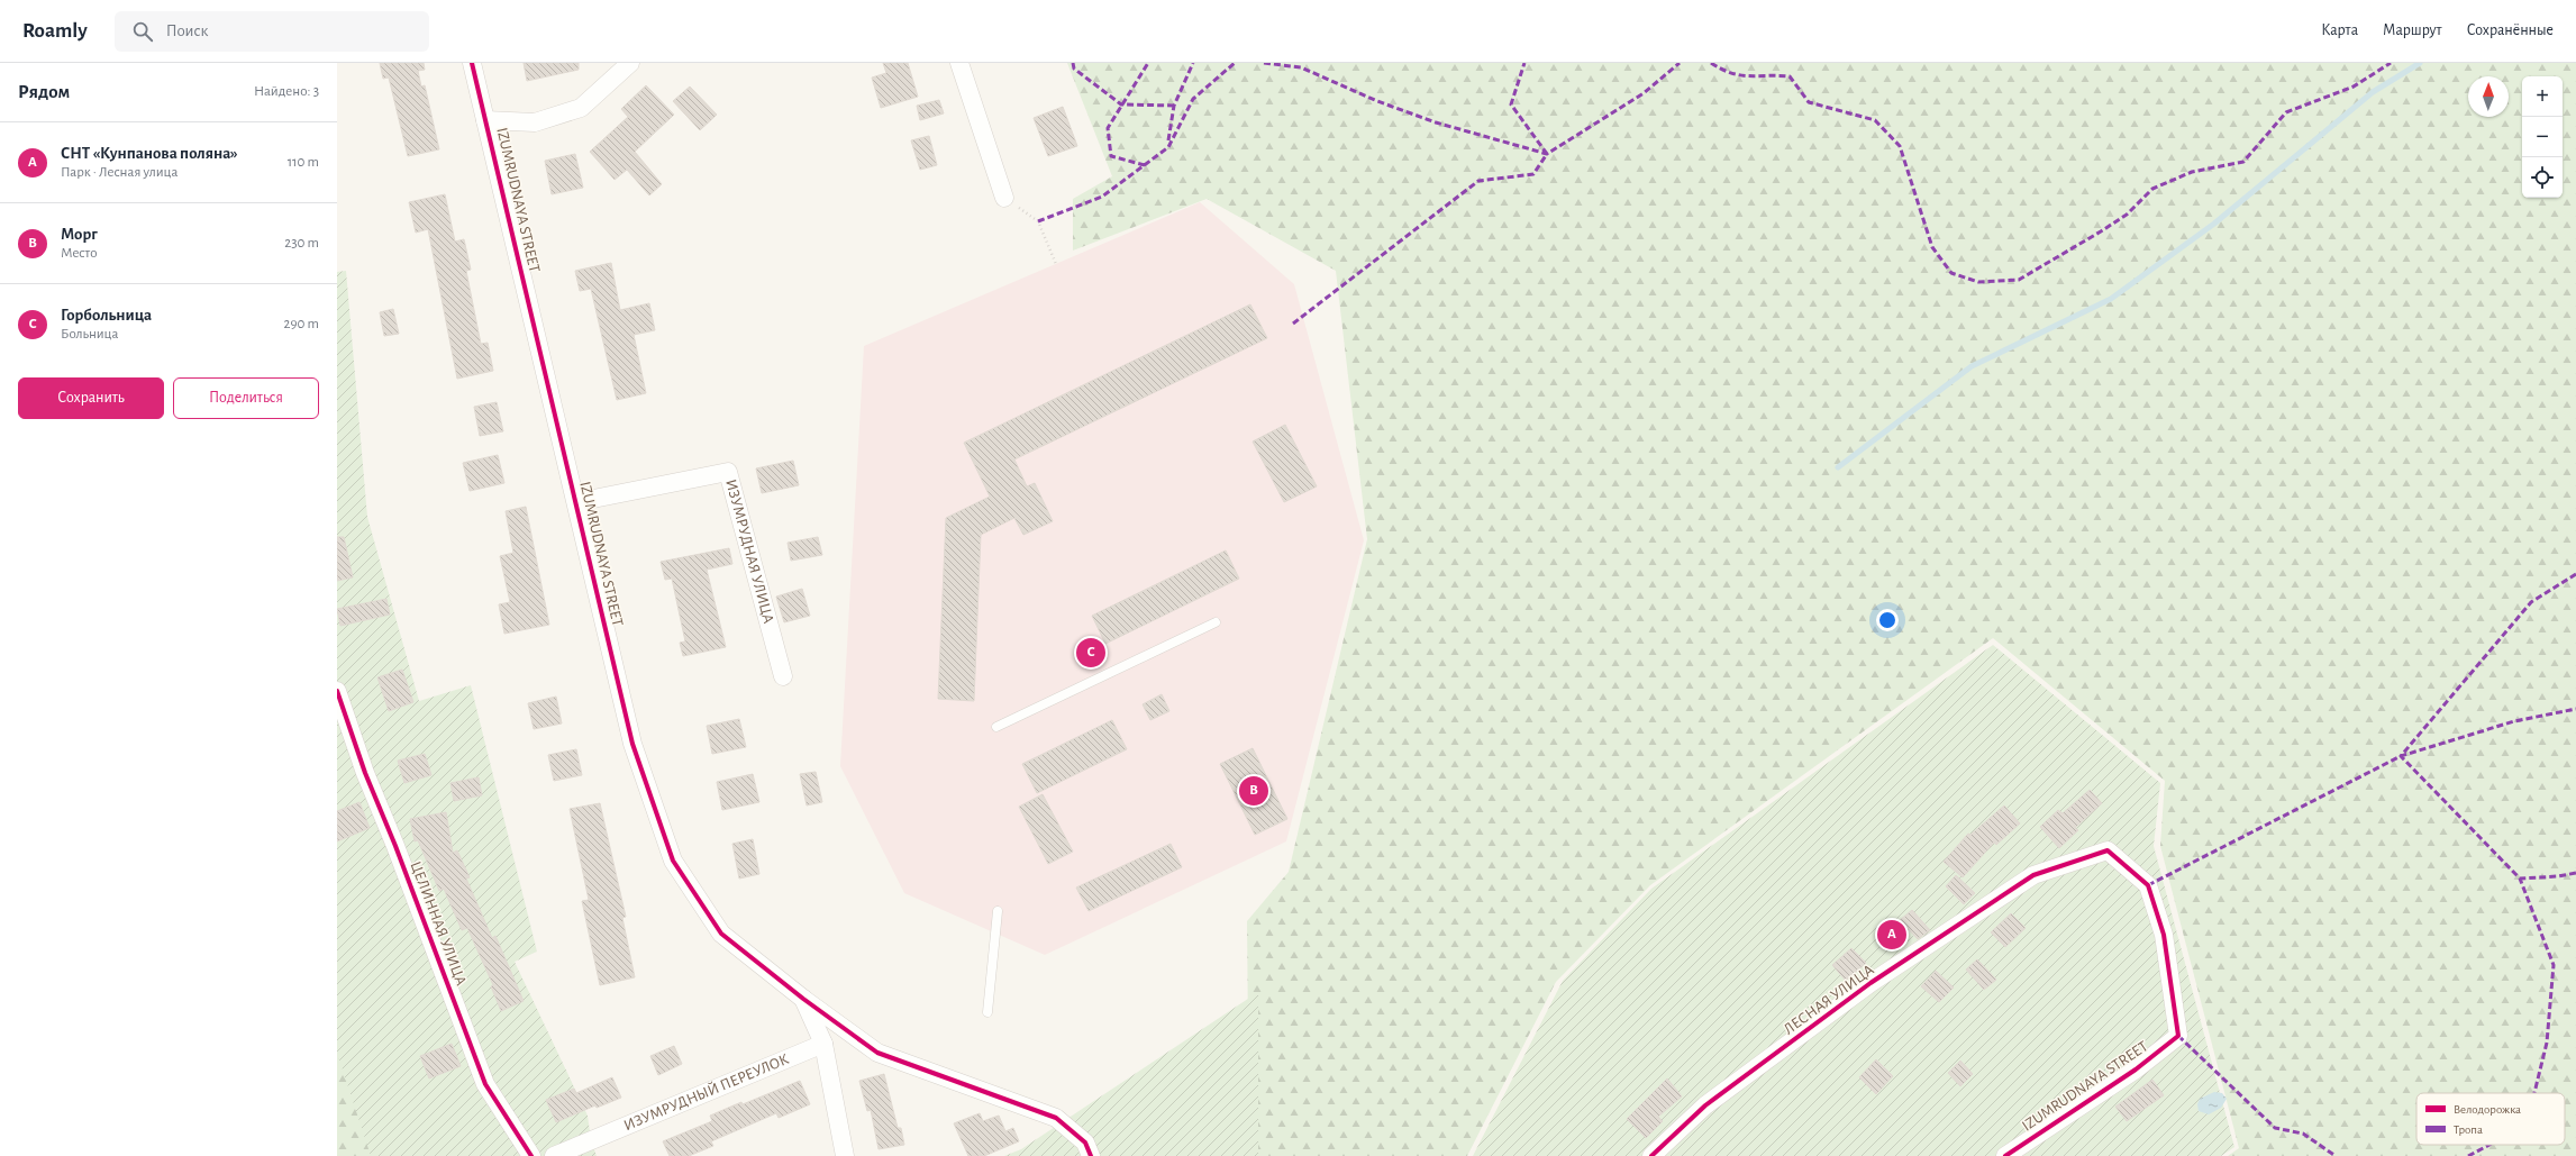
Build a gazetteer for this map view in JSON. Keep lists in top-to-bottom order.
{
  "streets": {
    "street": [
      "IZUMRUDNAYA STREET",
      "ИЗУМРУДНАЯ УЛИЦА",
      "ЦЕЛИННАЯ УЛИЦА",
      "ЛЕСНАЯ УЛИЦА",
      "ИЗУМРУДНЫЙ ПЕРЕУЛОК"
    ]
  },
  "crossings": [
    ["IZUMRUDNAYA STREET", "ИЗУМРУДНАЯ УЛИЦА"],
    ["IZUMRUDNAYA STREET", "ЛЕСНАЯ УЛИЦА"],
    ["IZUMRUDNAYA STREET", "ИЗУМРУДНЫЙ ПЕРЕУЛОК"]
  ],
  "legend": ["Велодорожка", "Тропа"],
  "north": "top",
  "page": {
    "header": "Roamly",
    "search": "Поиск",
    "nav": ["Карта", "Маршрут", "Сохранённые"],
    "heading": ["Рядом", "Найдено: 3"],
    "map_buttons": ["+", "−"],
    "list": [
      {
        "mark": "A",
        "name": "СНТ «Кунпанова поляна»",
        "note": "Парк · Лесная улица",
        "value": "110 m"
      },
      {
        "mark": "B",
        "name": "Морг",
        "note": "Место",
        "value": "230 m"
      },
      {
        "mark": "C",
        "name": "Горбольница",
        "note": "Больница",
        "value": "290 m"
      }
    ],
    "buttons": ["Сохранить", "Поделиться"],
    "pins": ["C", "B", "A"]
  }
}
